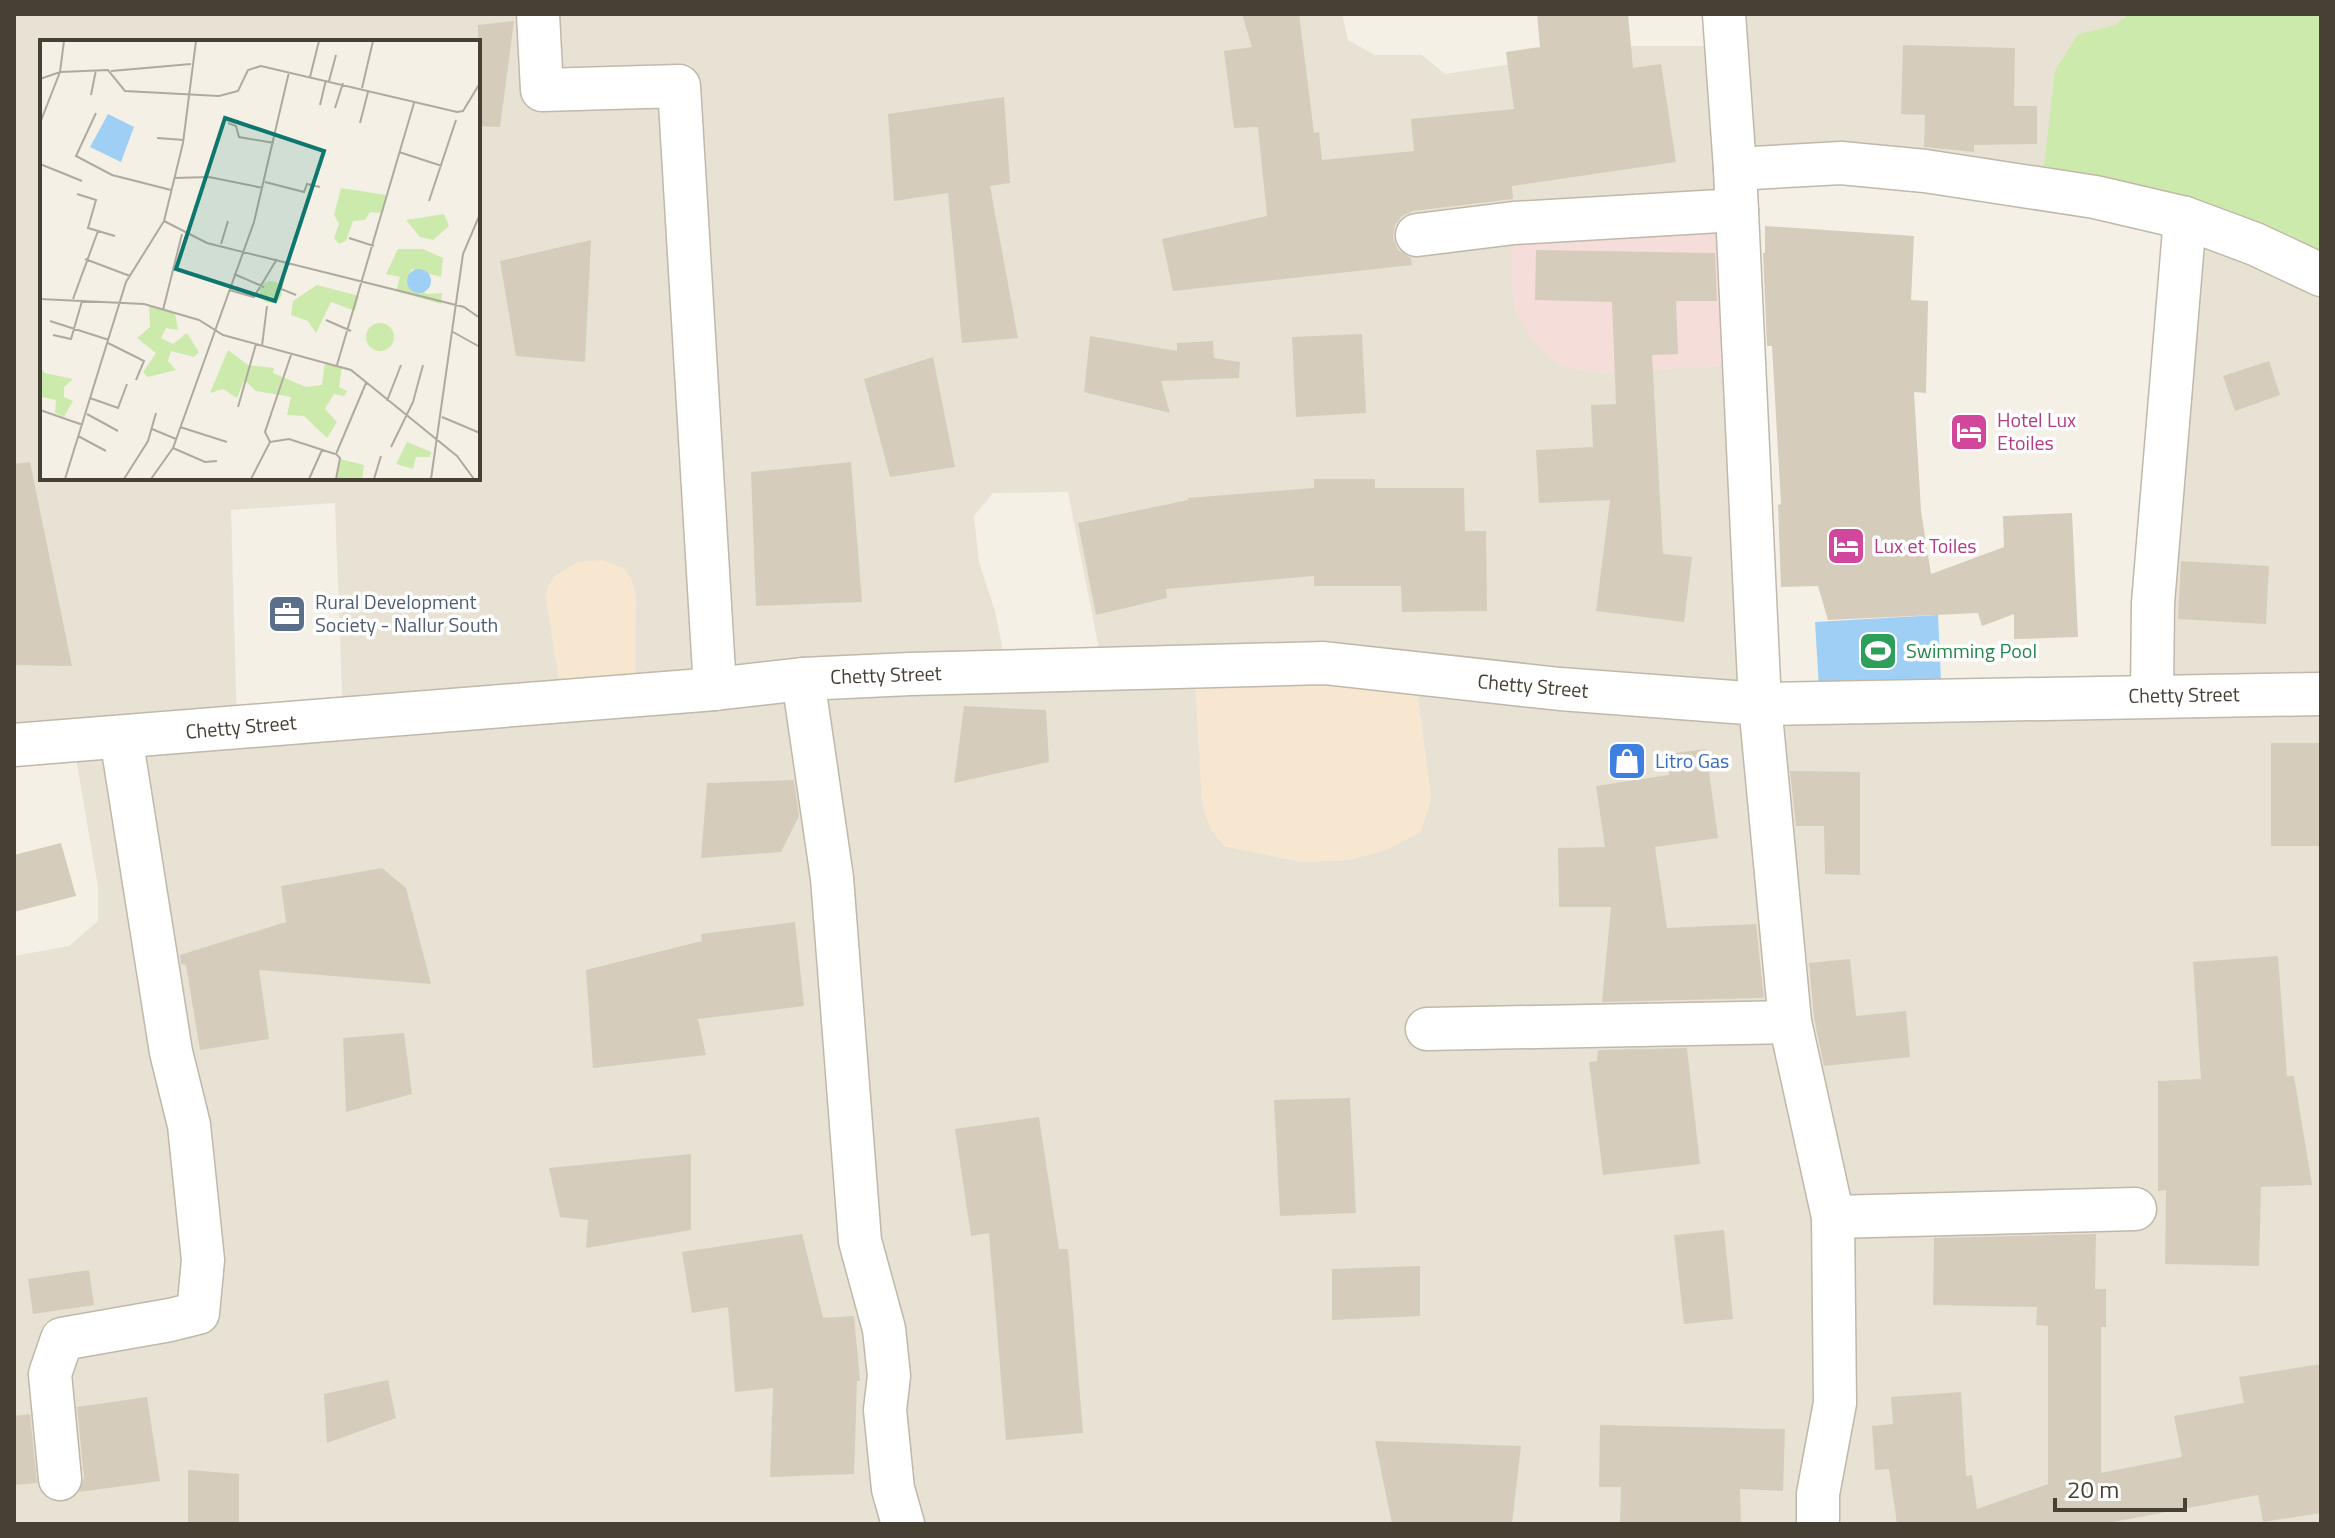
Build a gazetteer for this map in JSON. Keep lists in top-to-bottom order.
{
  "streets": {
    "street": ["Chetty Street"]
  },
  "places": {
    "hotel": ["Hotel Lux Etoiles", "Lux et Toiles"],
    "office": ["Rural Development Society - Nallur South"],
    "sports": ["Swimming Pool"],
    "shop": ["Litro Gas"]
  },
  "scale_bar": "20 m"
}
